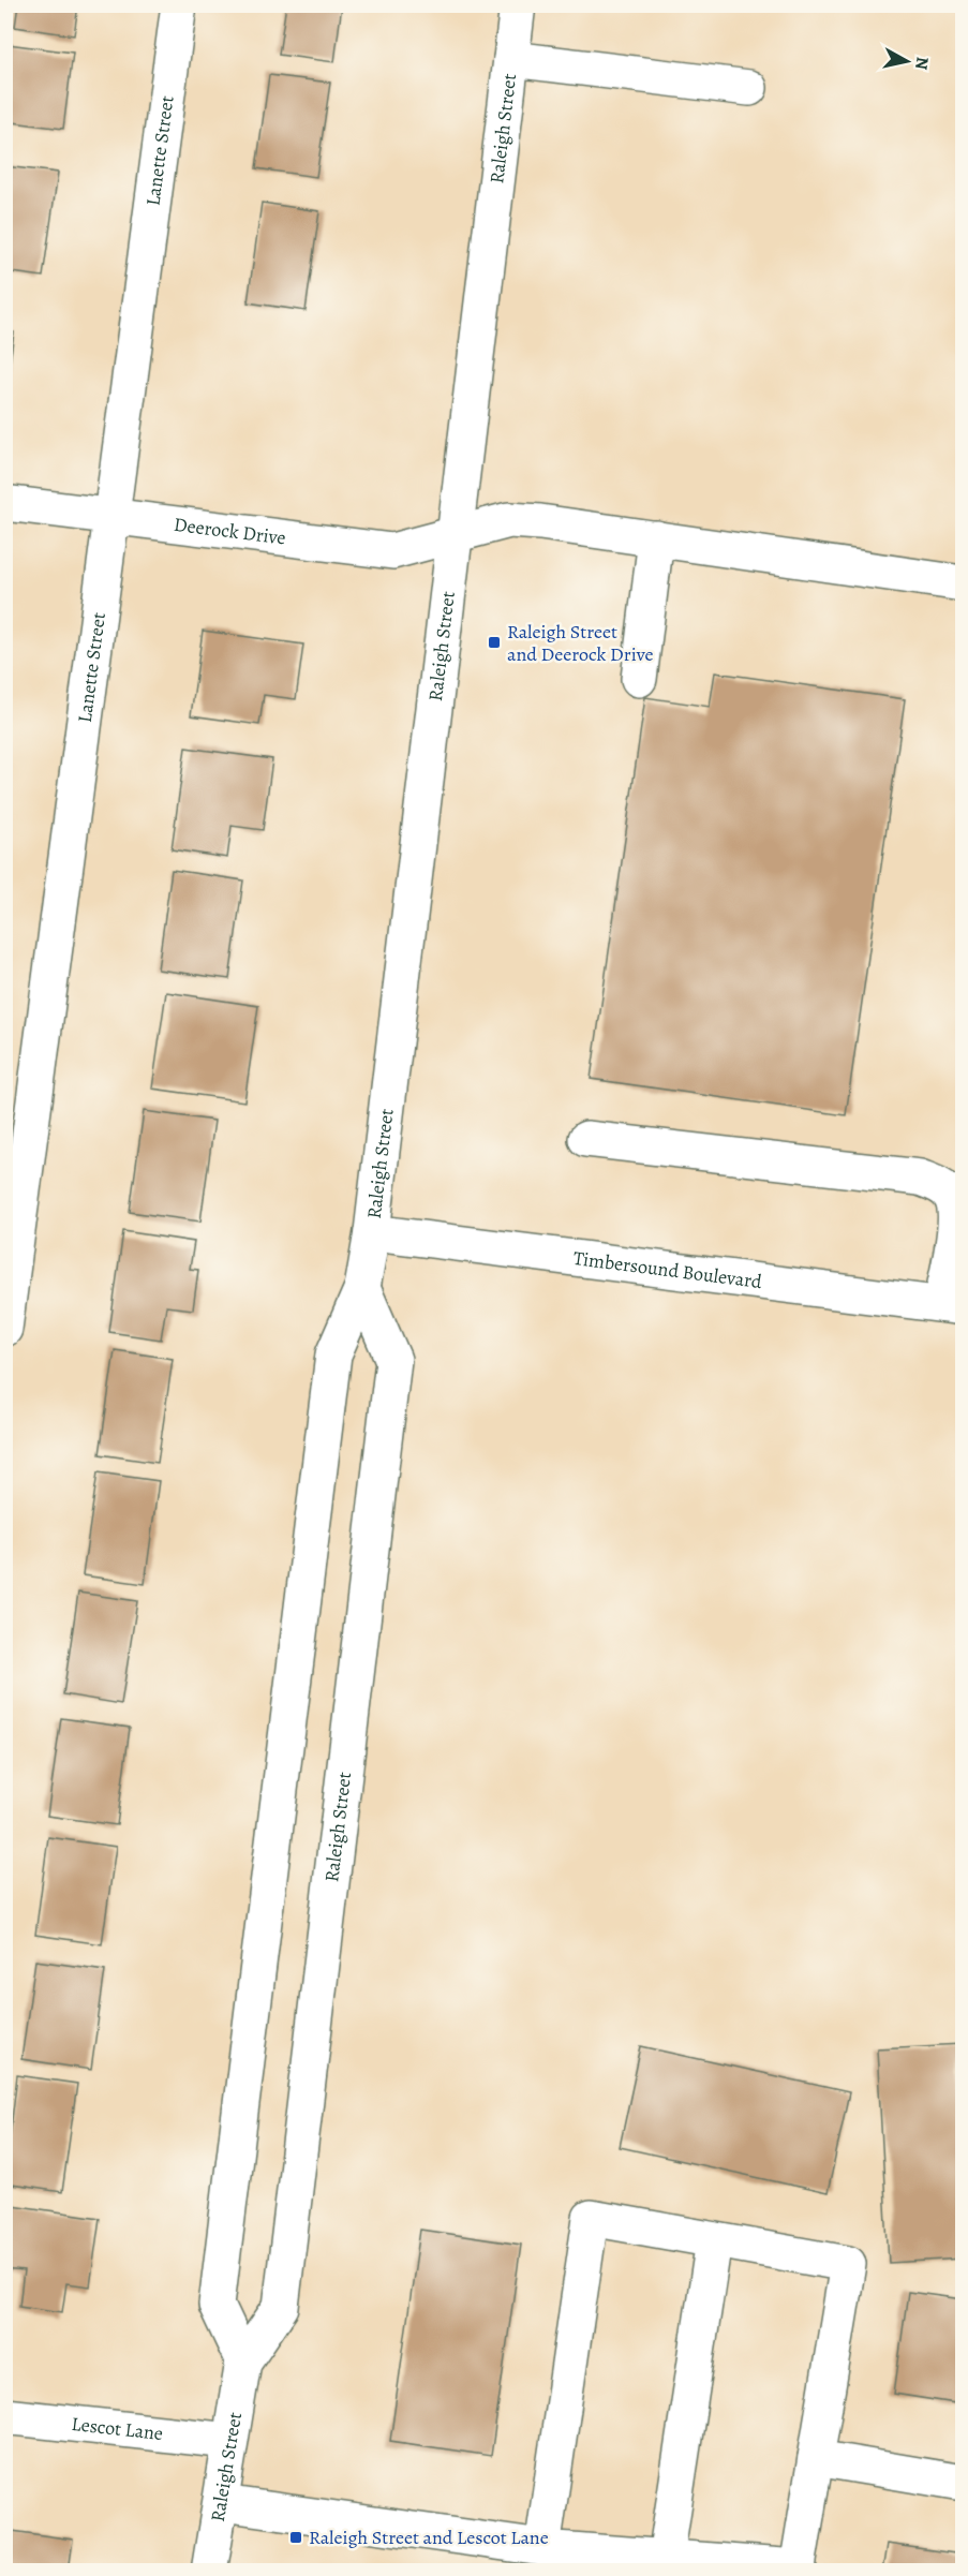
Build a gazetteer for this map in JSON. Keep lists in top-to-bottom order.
{
  "streets": {
    "street": [
      "Raleigh Street",
      "Lanette Street",
      "Deerock Drive",
      "Timbersound Boulevard",
      "Lescot Lane"
    ]
  },
  "crossings": [
    ["Raleigh Street", "Deerock Drive"],
    ["Raleigh Street", "Timbersound Boulevard"],
    ["Raleigh Street", "Lescot Lane"],
    ["Lanette Street", "Deerock Drive"]
  ],
  "places": {
    "transit": ["Raleigh Street and Deerock Drive", "Raleigh Street and Lescot Lane"]
  },
  "north": "right"
}
